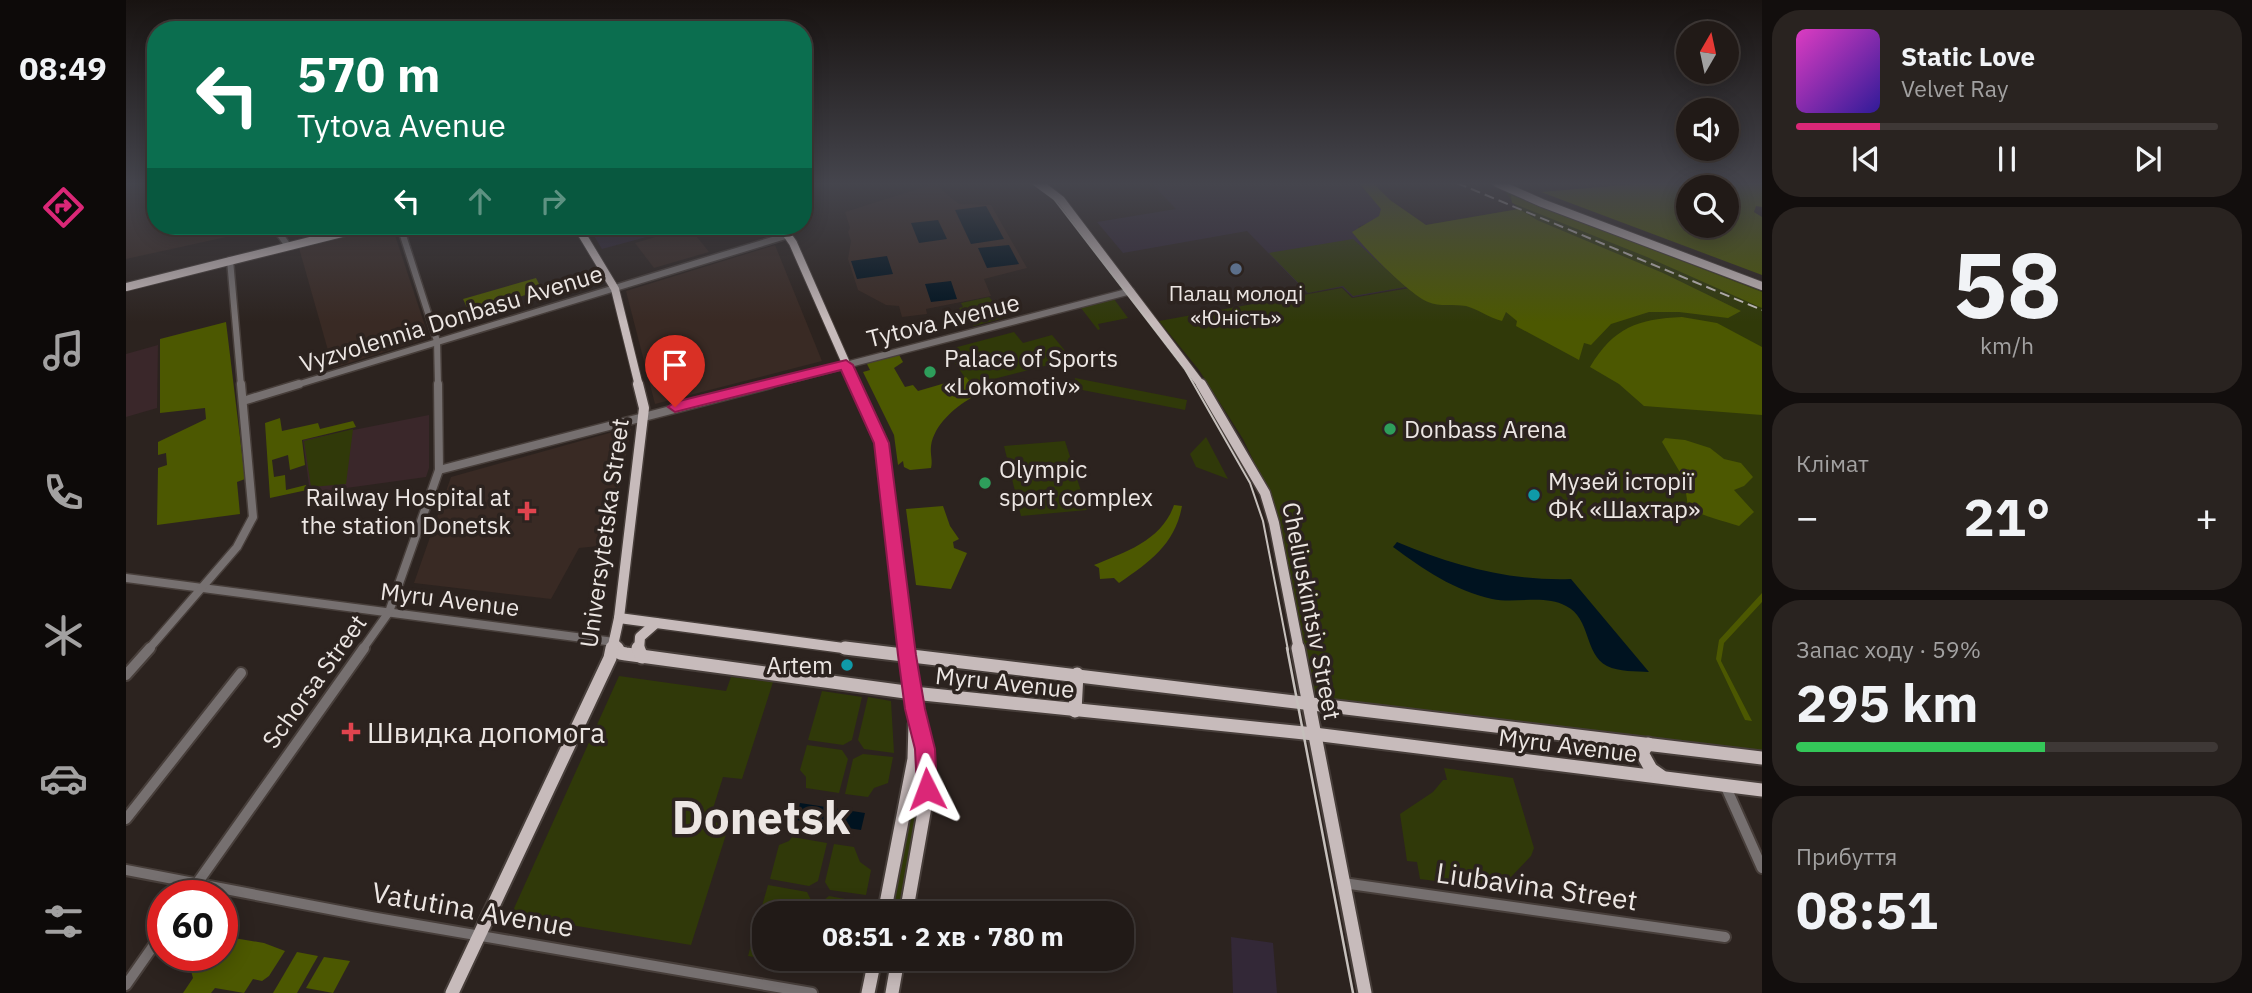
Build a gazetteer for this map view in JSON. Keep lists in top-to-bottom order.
{
  "streets": {
    "main road": ["Universytetska Street", "Myru Avenue", "Cheliuskintsiv Street"],
    "street": [
      "Vyzvolennia Donbasu Avenue",
      "Tytova Avenue",
      "Schorsa Street",
      "Liubavina Street",
      "Vatutina Avenue"
    ]
  },
  "crossings": [
    ["Vyzvolennia Donbasu Avenue", "Universytetska Street"],
    ["Vyzvolennia Donbasu Avenue", "Schorsa Street"],
    ["Tytova Avenue", "Universytetska Street"],
    ["Tytova Avenue", "Cheliuskintsiv Street"],
    ["Tytova Avenue", "Schorsa Street"],
    ["Universytetska Street", "Myru Avenue"],
    ["Universytetska Street", "Vatutina Avenue"],
    ["Myru Avenue", "Cheliuskintsiv Street"],
    ["Myru Avenue", "Schorsa Street"],
    ["Cheliuskintsiv Street", "Liubavina Street"]
  ],
  "districts": ["Donetsk"],
  "places": {
    "other": [
      "Палац молоді «Юність»",
      "Palace of Sports «Lokomotiv»",
      "Donbass Arena",
      "Olympic sport complex",
      "Музей історії ФК «Шахтар»",
      "Artem"
    ],
    "health": ["Railway Hospital at the station Donetsk", "Швидка допомога"]
  },
  "north": "top",
  "page": {
    "tabs": "08:49",
    "turn": ["570 m", "Tytova Avenue"],
    "song": ["Static Love", "Velvet Ray"],
    "tile": [
      ["58", "km/h"],
      "Клімат",
      ["Запас ходу · 59%", "295 km"],
      ["Прибуття", "08:51"]
    ],
    "heat": ["−", "21°", "+"],
    "limit": "60",
    "trip": "08:51 · 2 хв · 780 m"
  }
}
